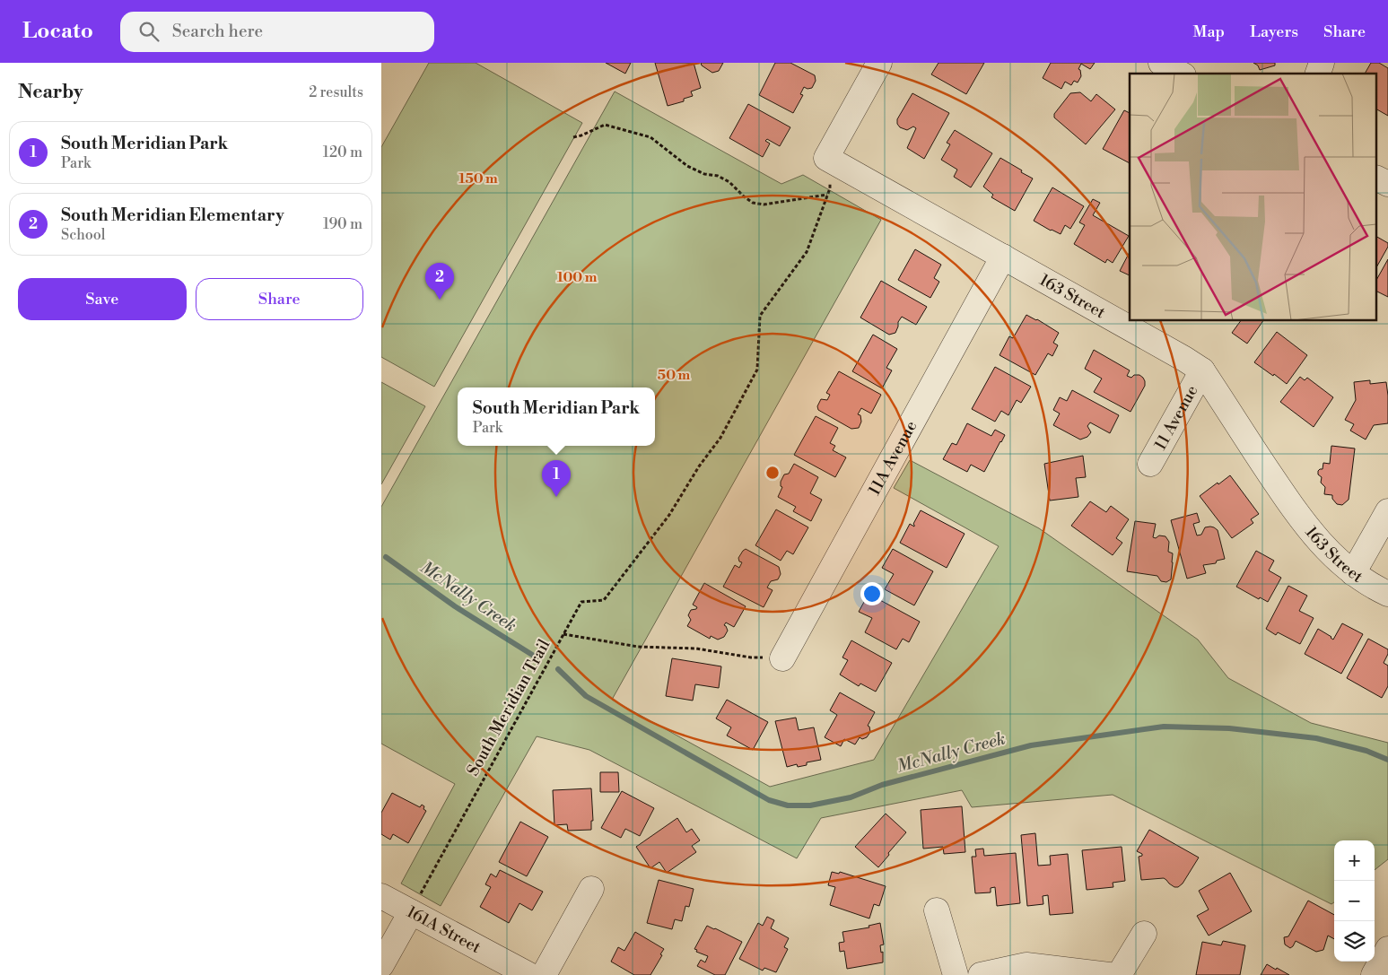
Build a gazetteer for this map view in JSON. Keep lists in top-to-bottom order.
{
  "streets": {
    "street": [
      "163 Street",
      "11 Avenue",
      "11A Avenue",
      "161A Street"
    ],
    "path": ["South Meridian Trail"]
  },
  "crossings": [
    ["163 Street", "11 Avenue"],
    ["163 Street", "11A Avenue"],
    ["South Meridian Trail", "161A Street"]
  ],
  "water": ["McNally Creek"],
  "page": {
    "header": "Locato",
    "search": "Search here",
    "nav": ["Map", "Layers", "Share"],
    "heading": ["Nearby", "2 results"],
    "list": [
      {
        "mark": "1",
        "name": "South Meridian Park",
        "note": "Park",
        "value": "120 m"
      },
      {
        "mark": "2",
        "name": "South Meridian Elementary",
        "note": "School",
        "value": "190 m"
      }
    ],
    "pins": ["2", "1"],
    "buttons": ["Save", "Share"],
    "popup": ["South Meridian Park", "Park"],
    "map_buttons": ["+", "−"]
  },
  "rings": ["150 m", "100 m", "50 m"]
}
